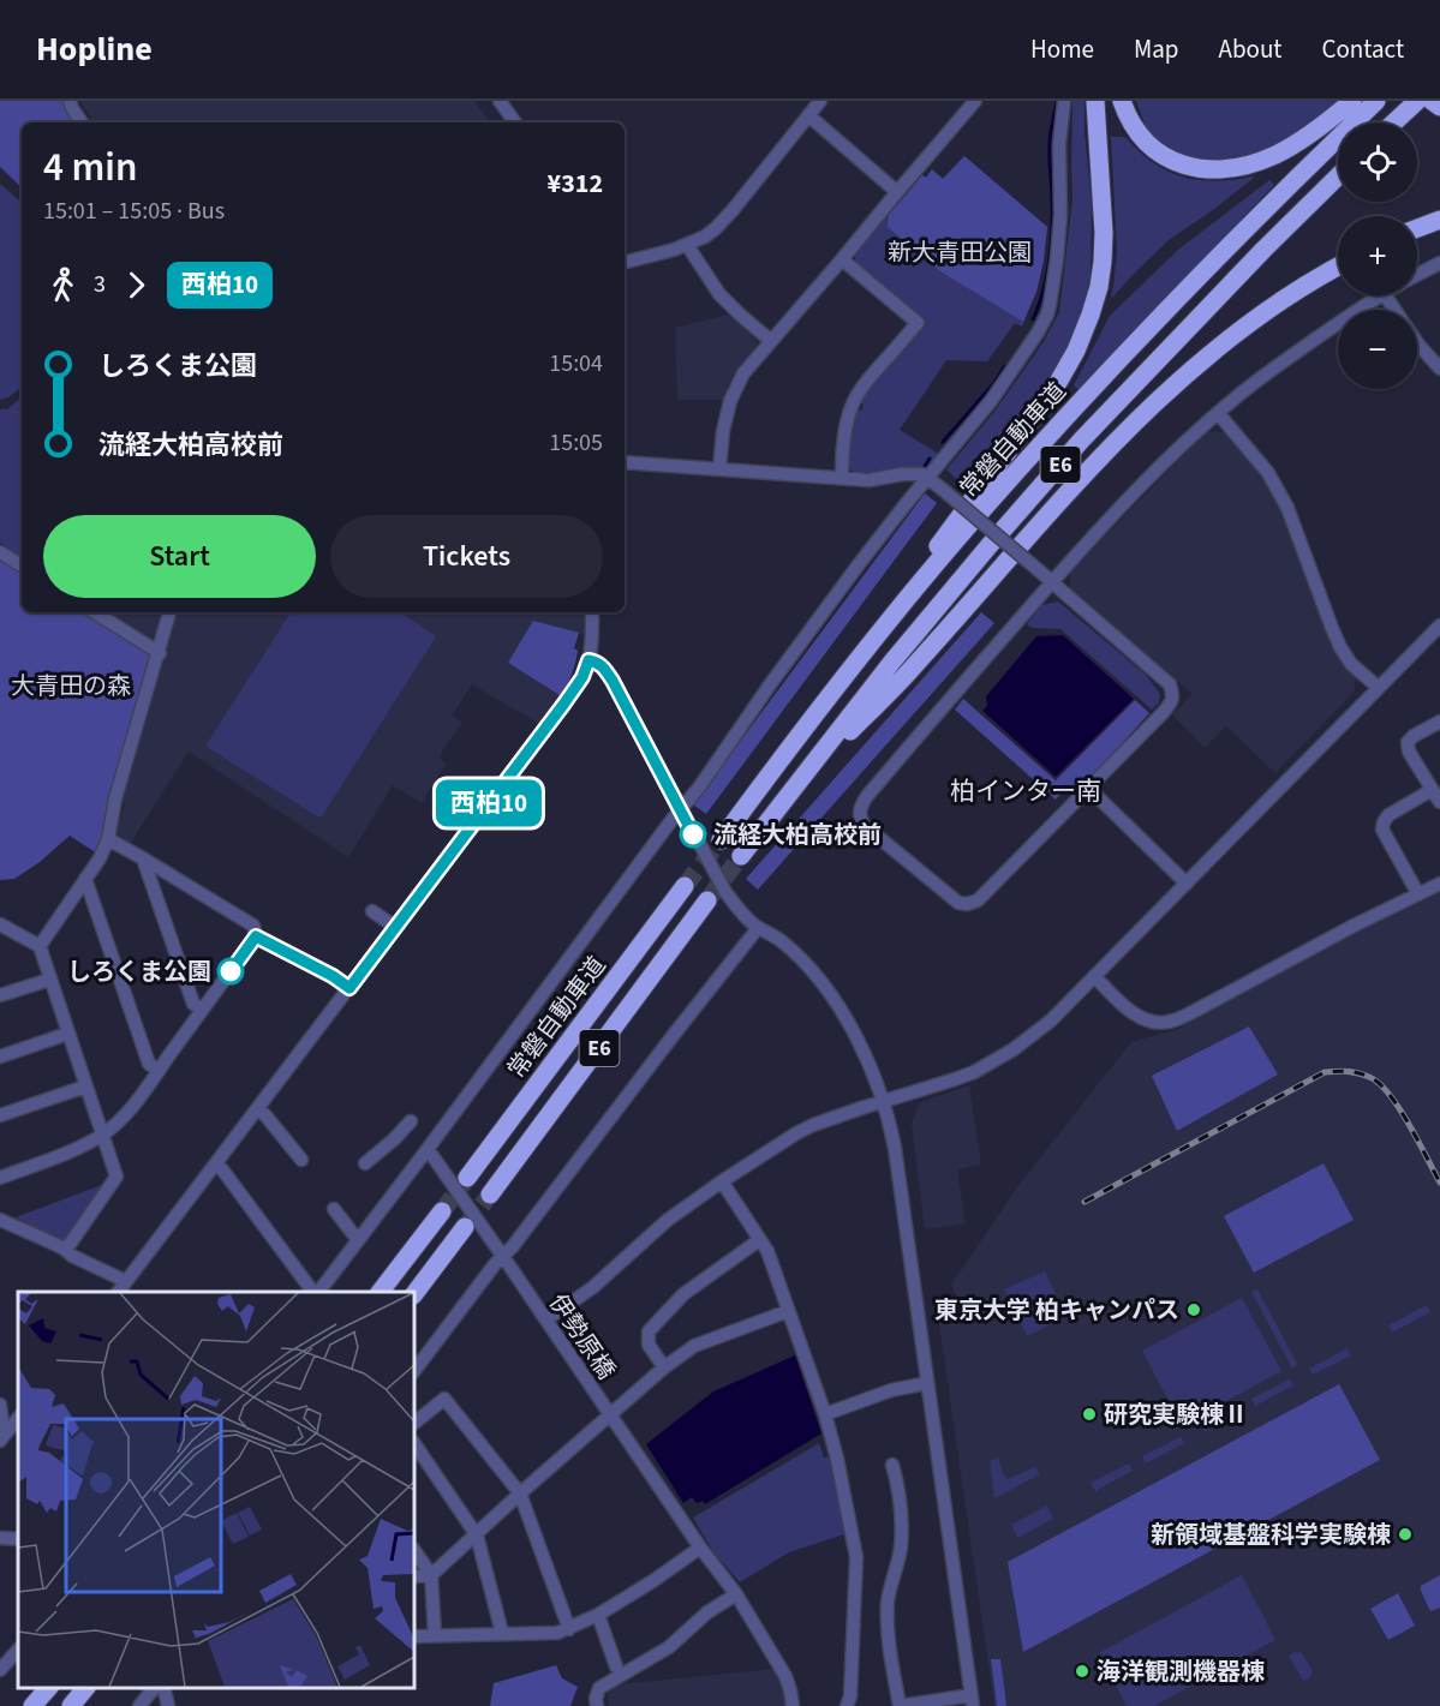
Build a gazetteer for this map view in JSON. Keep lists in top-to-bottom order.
{
  "streets": {
    "highway": ["常磐自動車道", "E6"],
    "street": ["伊勢原橋"]
  },
  "districts": ["柏インター南"],
  "parks": ["新大青田公園", "大青田の森"],
  "places": [
    "流経大柏高校前",
    "しろくま公園",
    "東京大学 柏キャンパス",
    "研究実験棟Ⅱ",
    "新領域基盤科学実験棟",
    "海洋観測機器棟"
  ],
  "lines": ["bus line 西柏10"],
  "page": {
    "header": "Hopline",
    "nav": [
      "Home",
      "Map",
      "About",
      "Contact"
    ],
    "on_map": "西柏10",
    "map_buttons": ["+", "−"],
    "heading": ["4 min", "15:01 – 15:05 · Bus", "¥312"],
    "legs": ["3", "西柏10"],
    "list": [
      {
        "name": "しろくま公園",
        "value": "15:04"
      },
      {
        "name": "流経大柏高校前",
        "value": "15:05"
      }
    ],
    "buttons": ["Start", "Tickets"]
  }
}
